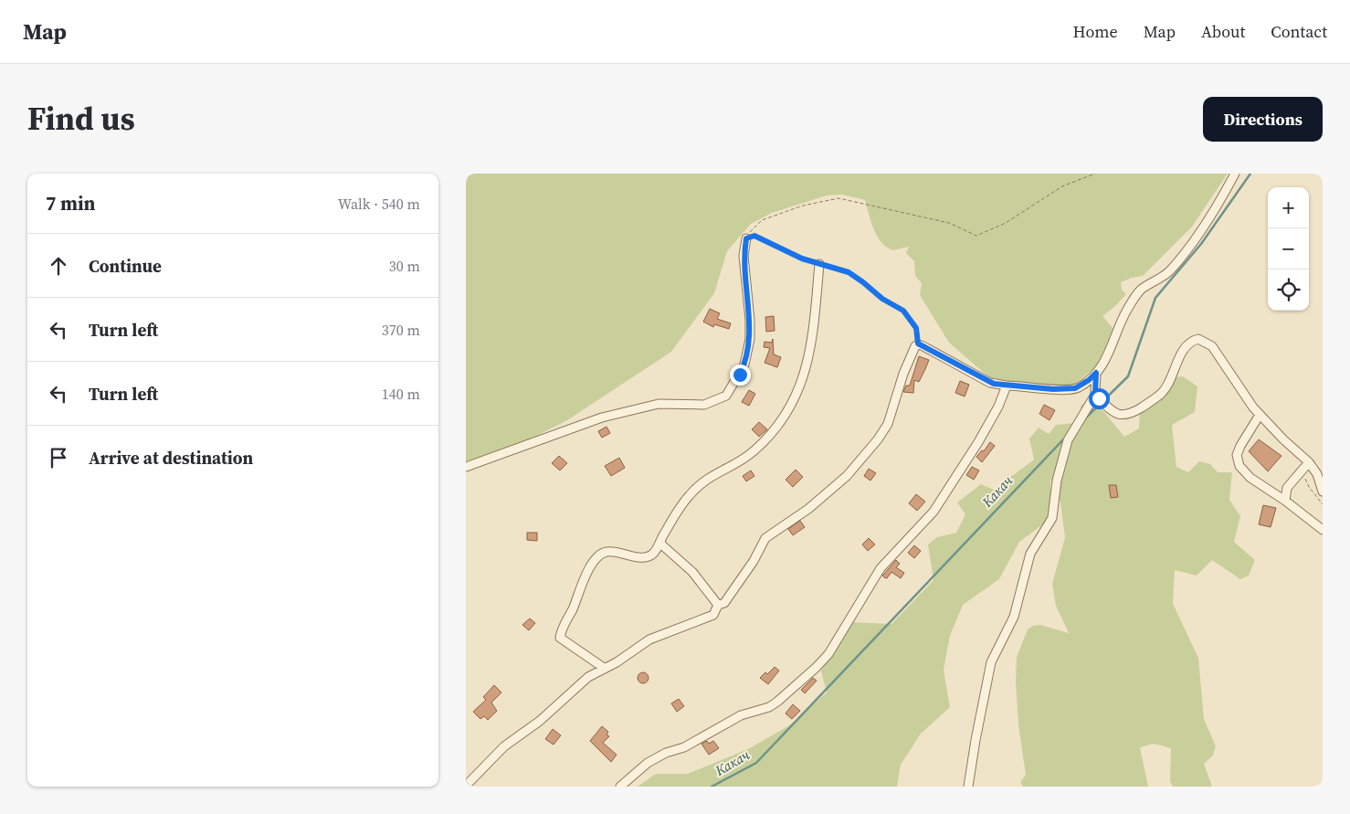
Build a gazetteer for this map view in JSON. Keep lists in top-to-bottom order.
{
  "water": ["Какач"],
  "page": {
    "header": "Map",
    "nav": [
      "Home",
      "Map",
      "About",
      "Contact"
    ],
    "title": "Find us",
    "buttons": "Directions",
    "heading": ["7 min", "Walk · 540 m"],
    "map_buttons": ["+", "−"],
    "list": [
      ["Continue", "30 m"],
      ["Turn left", "370 m"],
      ["Turn left", "140 m"],
      "Arrive at destination"
    ]
  }
}
